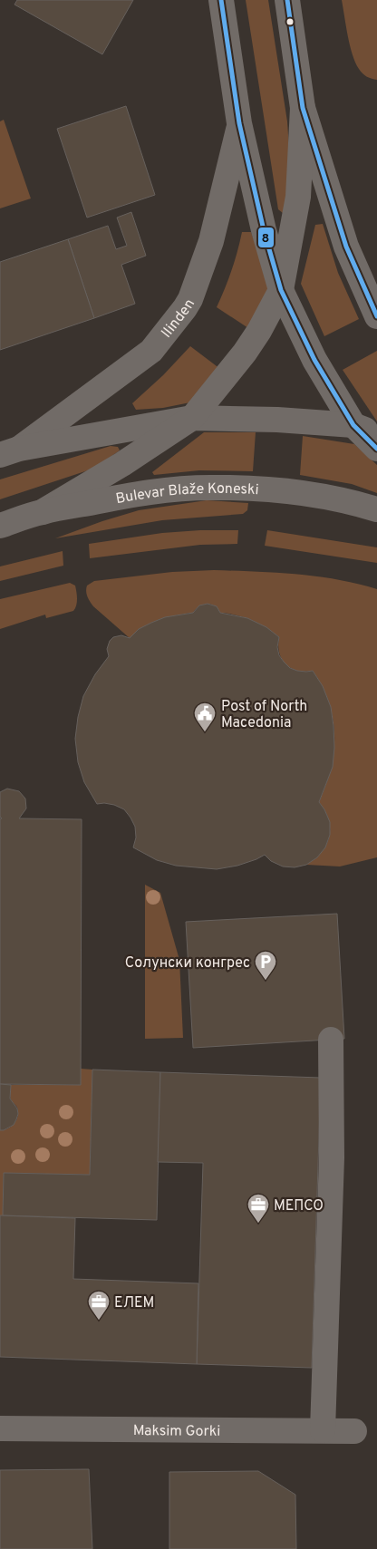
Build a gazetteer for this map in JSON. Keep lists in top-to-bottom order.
{
  "streets": {
    "street": ["Ilinden", "Bulevar Blaže Koneski", "Maksim Gorki"]
  },
  "places": {
    "public building": ["Post of North Macedonia"],
    "parking": ["Солунски конгрес"],
    "office": ["МЕПСО", "ЕЛЕМ"]
  },
  "lines": ["transit line 8"]
}
